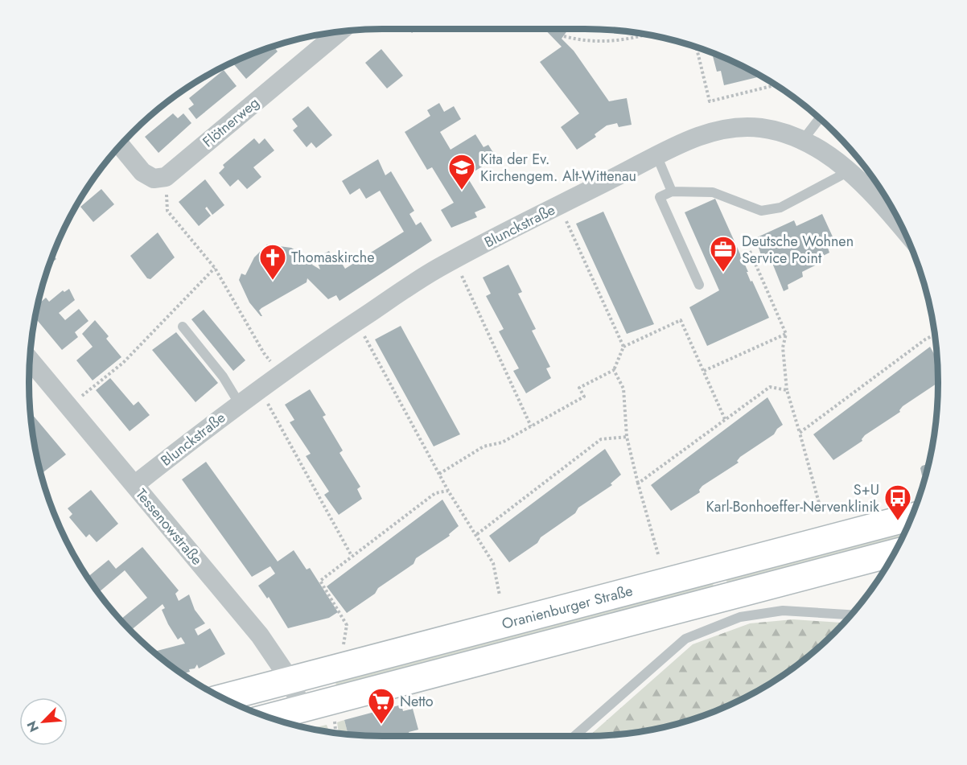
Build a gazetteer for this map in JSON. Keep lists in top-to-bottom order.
{
  "streets": {
    "main road": ["Oranienburger Straße"],
    "street": ["Flötnerweg", "Blunckstraße", "Tessenowstraße"]
  },
  "crossings": [
    ["Blunckstraße", "Tessenowstraße"],
    ["Tessenowstraße", "Oranienburger Straße"]
  ],
  "places": {
    "school or university": ["Kita der Ev. Kirchengem. Alt-Wittenau"],
    "office": ["Deutsche Wohnen Service Point"],
    "church": ["Thomaskirche"],
    "bus stop": ["S+U Karl-Bonhoeffer-Nervenklinik"],
    "supermarket": ["Netto"]
  },
  "north": "bottom left"
}
